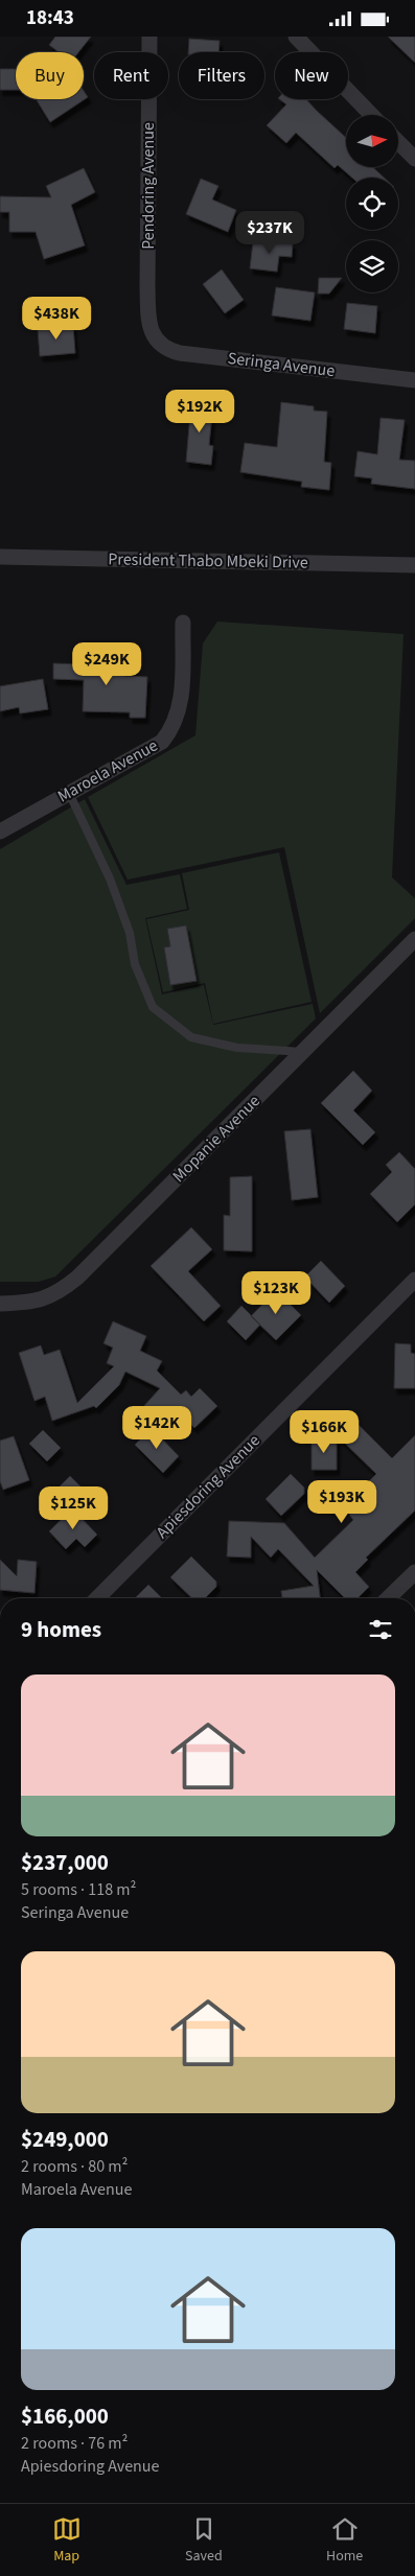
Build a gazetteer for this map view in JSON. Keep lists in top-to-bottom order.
{
  "streets": {
    "street": [
      "Pendoring Avenue",
      "Seringa Avenue",
      "President Thabo Mbeki Drive",
      "Maroela Avenue",
      "Mopanie Avenue",
      "Apiesdoring Avenue"
    ]
  },
  "crossings": [
    ["Pendoring Avenue", "Seringa Avenue"]
  ],
  "north": "right",
  "page": {
    "status": "18:43",
    "chip": [
      "Buy",
      "Rent",
      "Filters",
      "New"
    ],
    "price": [
      "$237K",
      "$438K",
      "$192K",
      "$249K",
      "$123K",
      "$142K",
      "$166K",
      "$193K",
      "$125K"
    ],
    "heading": "9 homes",
    "list": [
      {
        "name": "$237,000",
        "note": "5 rooms · 118 m² · Seringa Avenue"
      },
      {
        "name": "$249,000",
        "note": "2 rooms · 80 m² · Maroela Avenue"
      },
      {
        "name": "$166,000",
        "note": "2 rooms · 76 m² · Apiesdoring Avenue"
      }
    ],
    "tabs": ["Map", "Saved", "Home"]
  }
}
